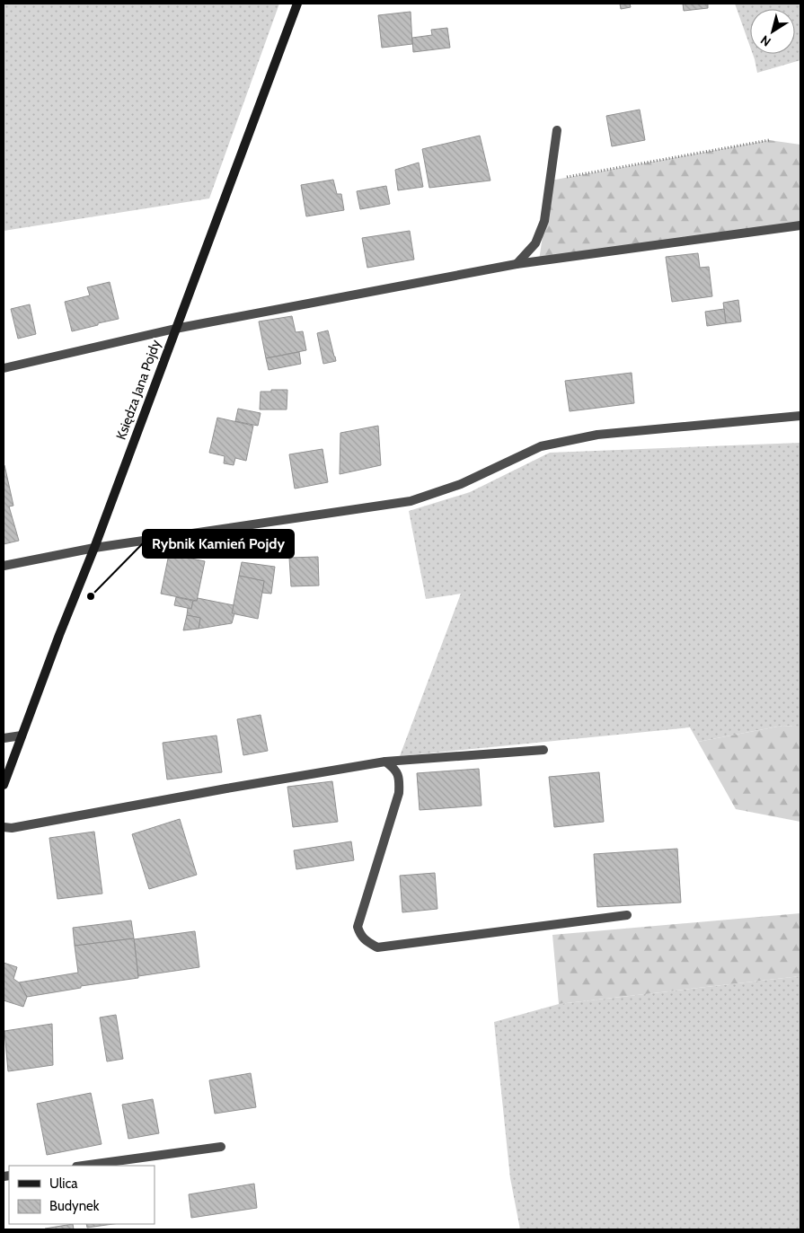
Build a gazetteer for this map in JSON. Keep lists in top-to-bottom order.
{
  "streets": {
    "street": ["Księdza Jana Pojdy"]
  },
  "places": ["Rybnik Kamień Pojdy"],
  "legend": ["Ulica", "Budynek"],
  "north": "bottom left"
}
